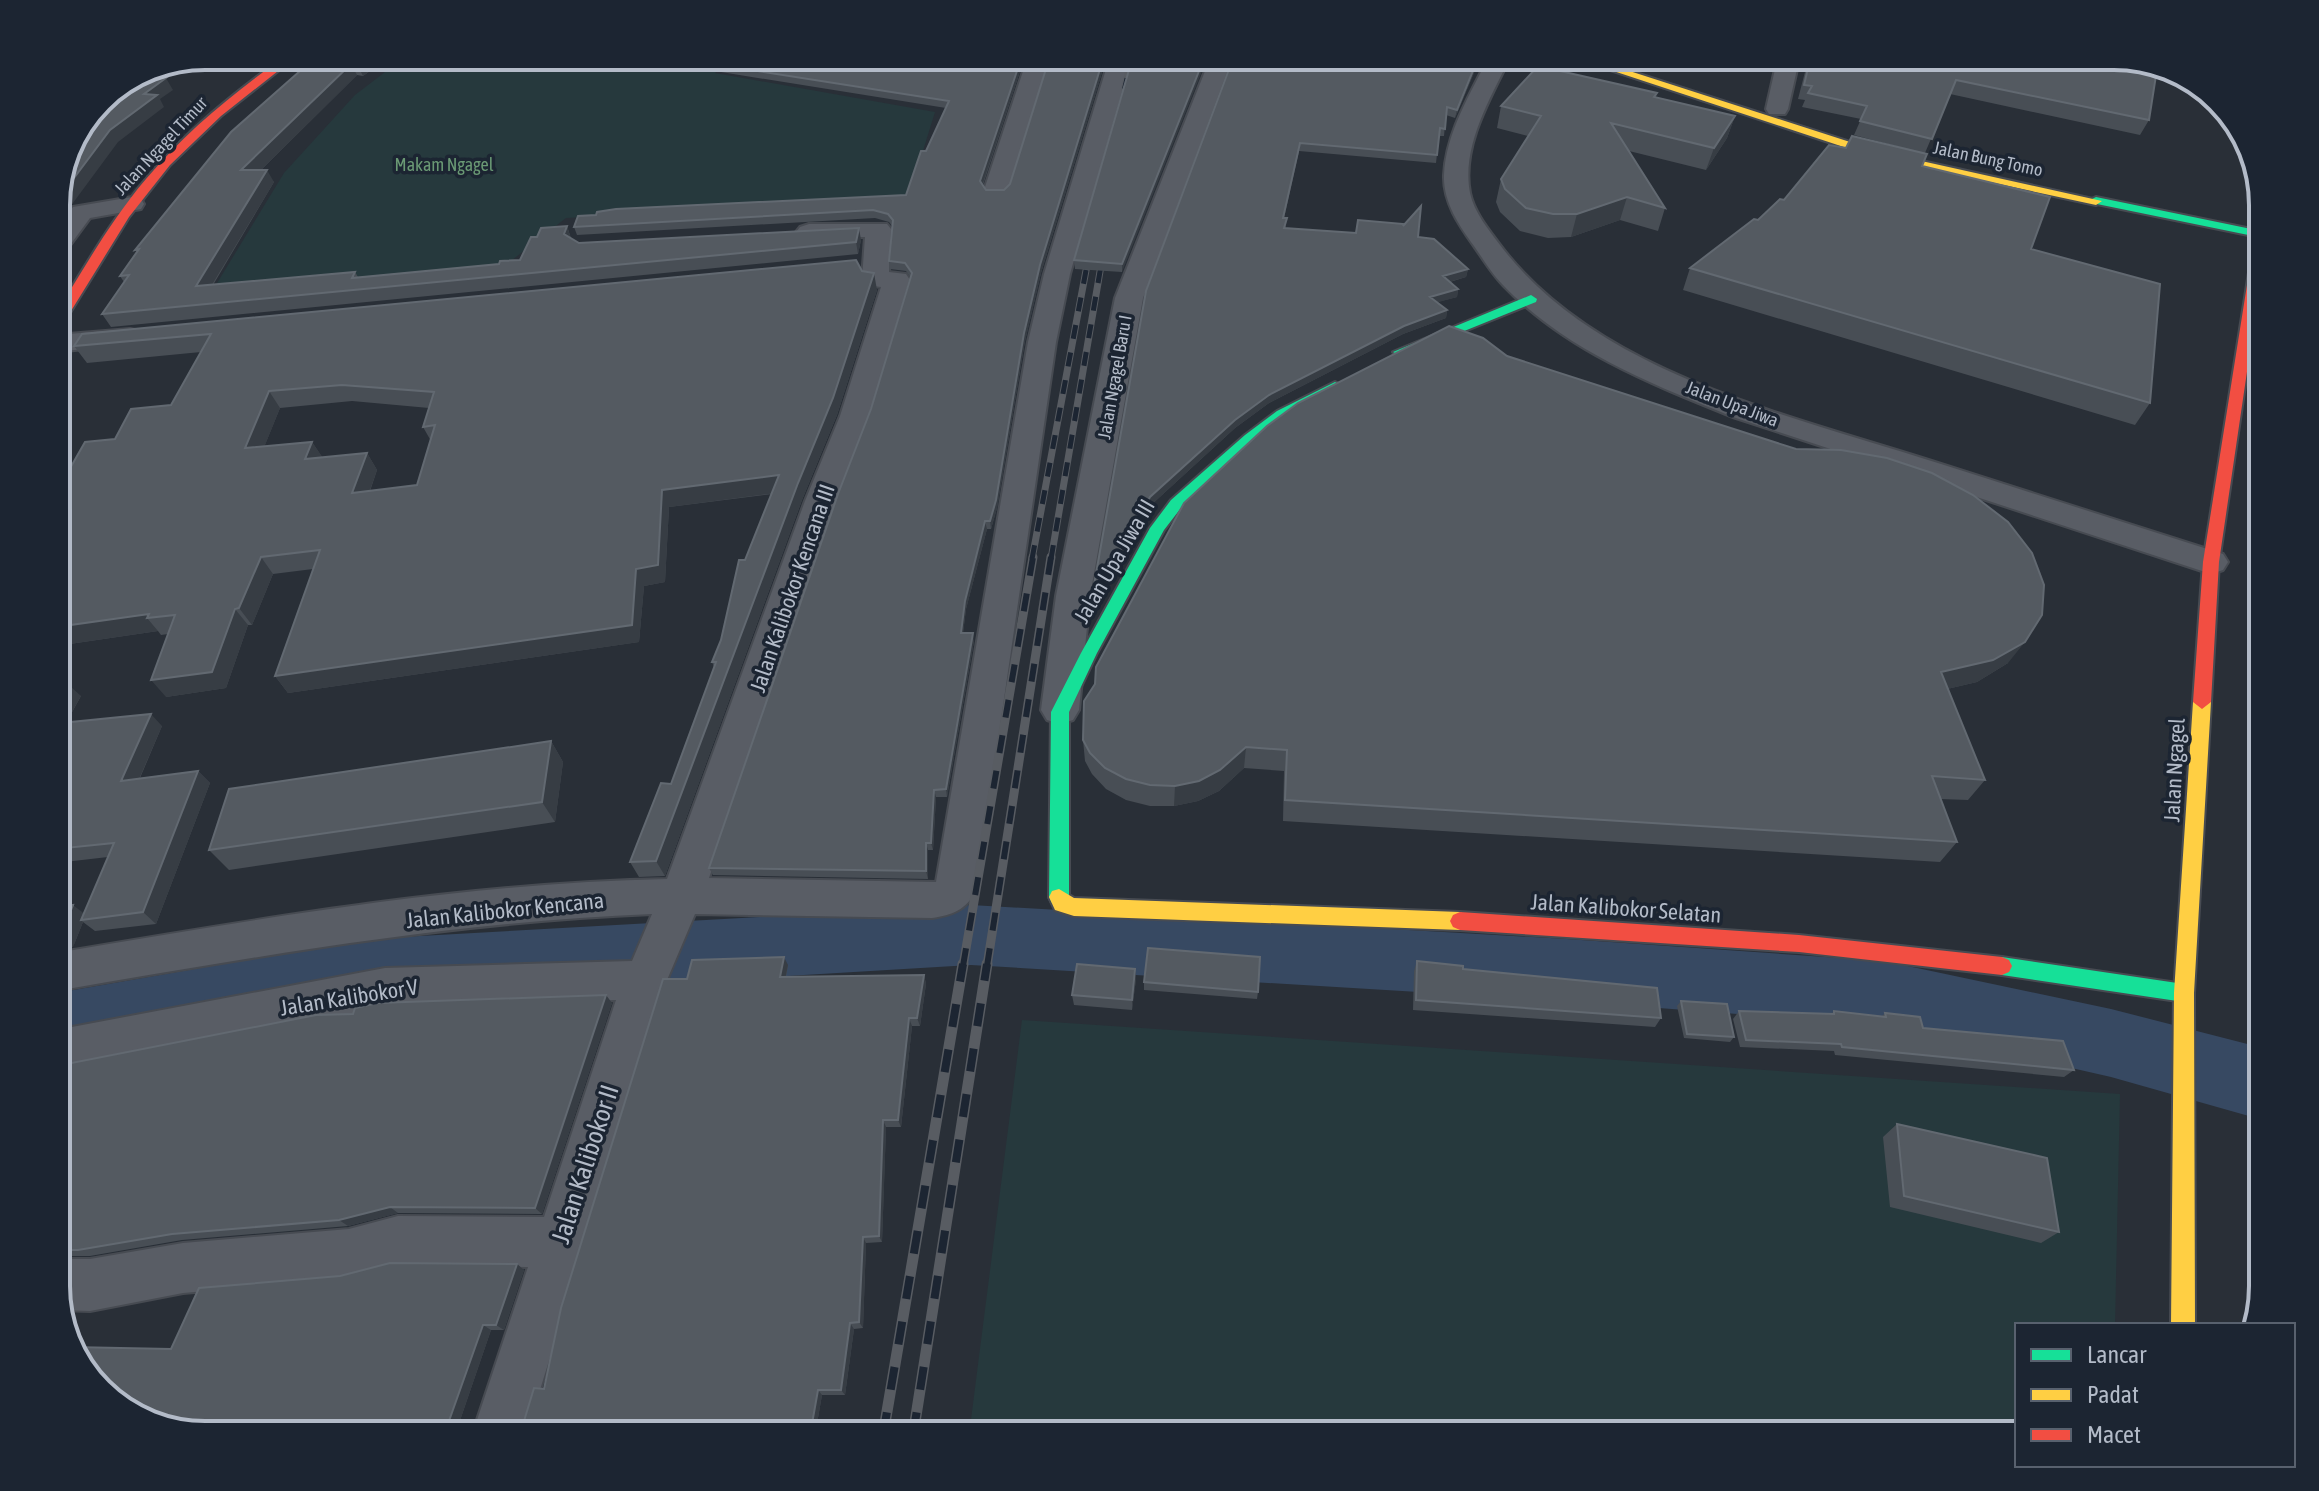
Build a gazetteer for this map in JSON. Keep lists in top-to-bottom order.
{
  "streets": {
    "main road": [
      "Jalan Ngagel Timur",
      "Jalan Bung Tomo",
      "Jalan Upa Jiwa III",
      "Jalan Ngagel",
      "Jalan Kalibokor Selatan"
    ],
    "street": [
      "Jalan Ngagel Baru I",
      "Jalan Upa Jiwa",
      "Jalan Kalibokor Kencana III",
      "Jalan Kalibokor Kencana",
      "Jalan Kalibokor V",
      "Jalan Kalibokor II"
    ]
  },
  "crossings": [
    ["Jalan Ngagel Baru I", "Jalan Upa Jiwa III"],
    ["Jalan Upa Jiwa", "Jalan Ngagel"],
    ["Jalan Upa Jiwa III", "Jalan Kalibokor Selatan"],
    ["Jalan Kalibokor Kencana III", "Jalan Kalibokor Kencana"],
    ["Jalan Kalibokor Kencana III", "Jalan Kalibokor II"],
    ["Jalan Ngagel", "Jalan Kalibokor Selatan"],
    ["Jalan Kalibokor Kencana", "Jalan Kalibokor II"],
    ["Jalan Kalibokor V", "Jalan Kalibokor II"]
  ],
  "parks": ["Makam Ngagel"],
  "legend": ["Lancar", "Padat", "Macet"]
}
